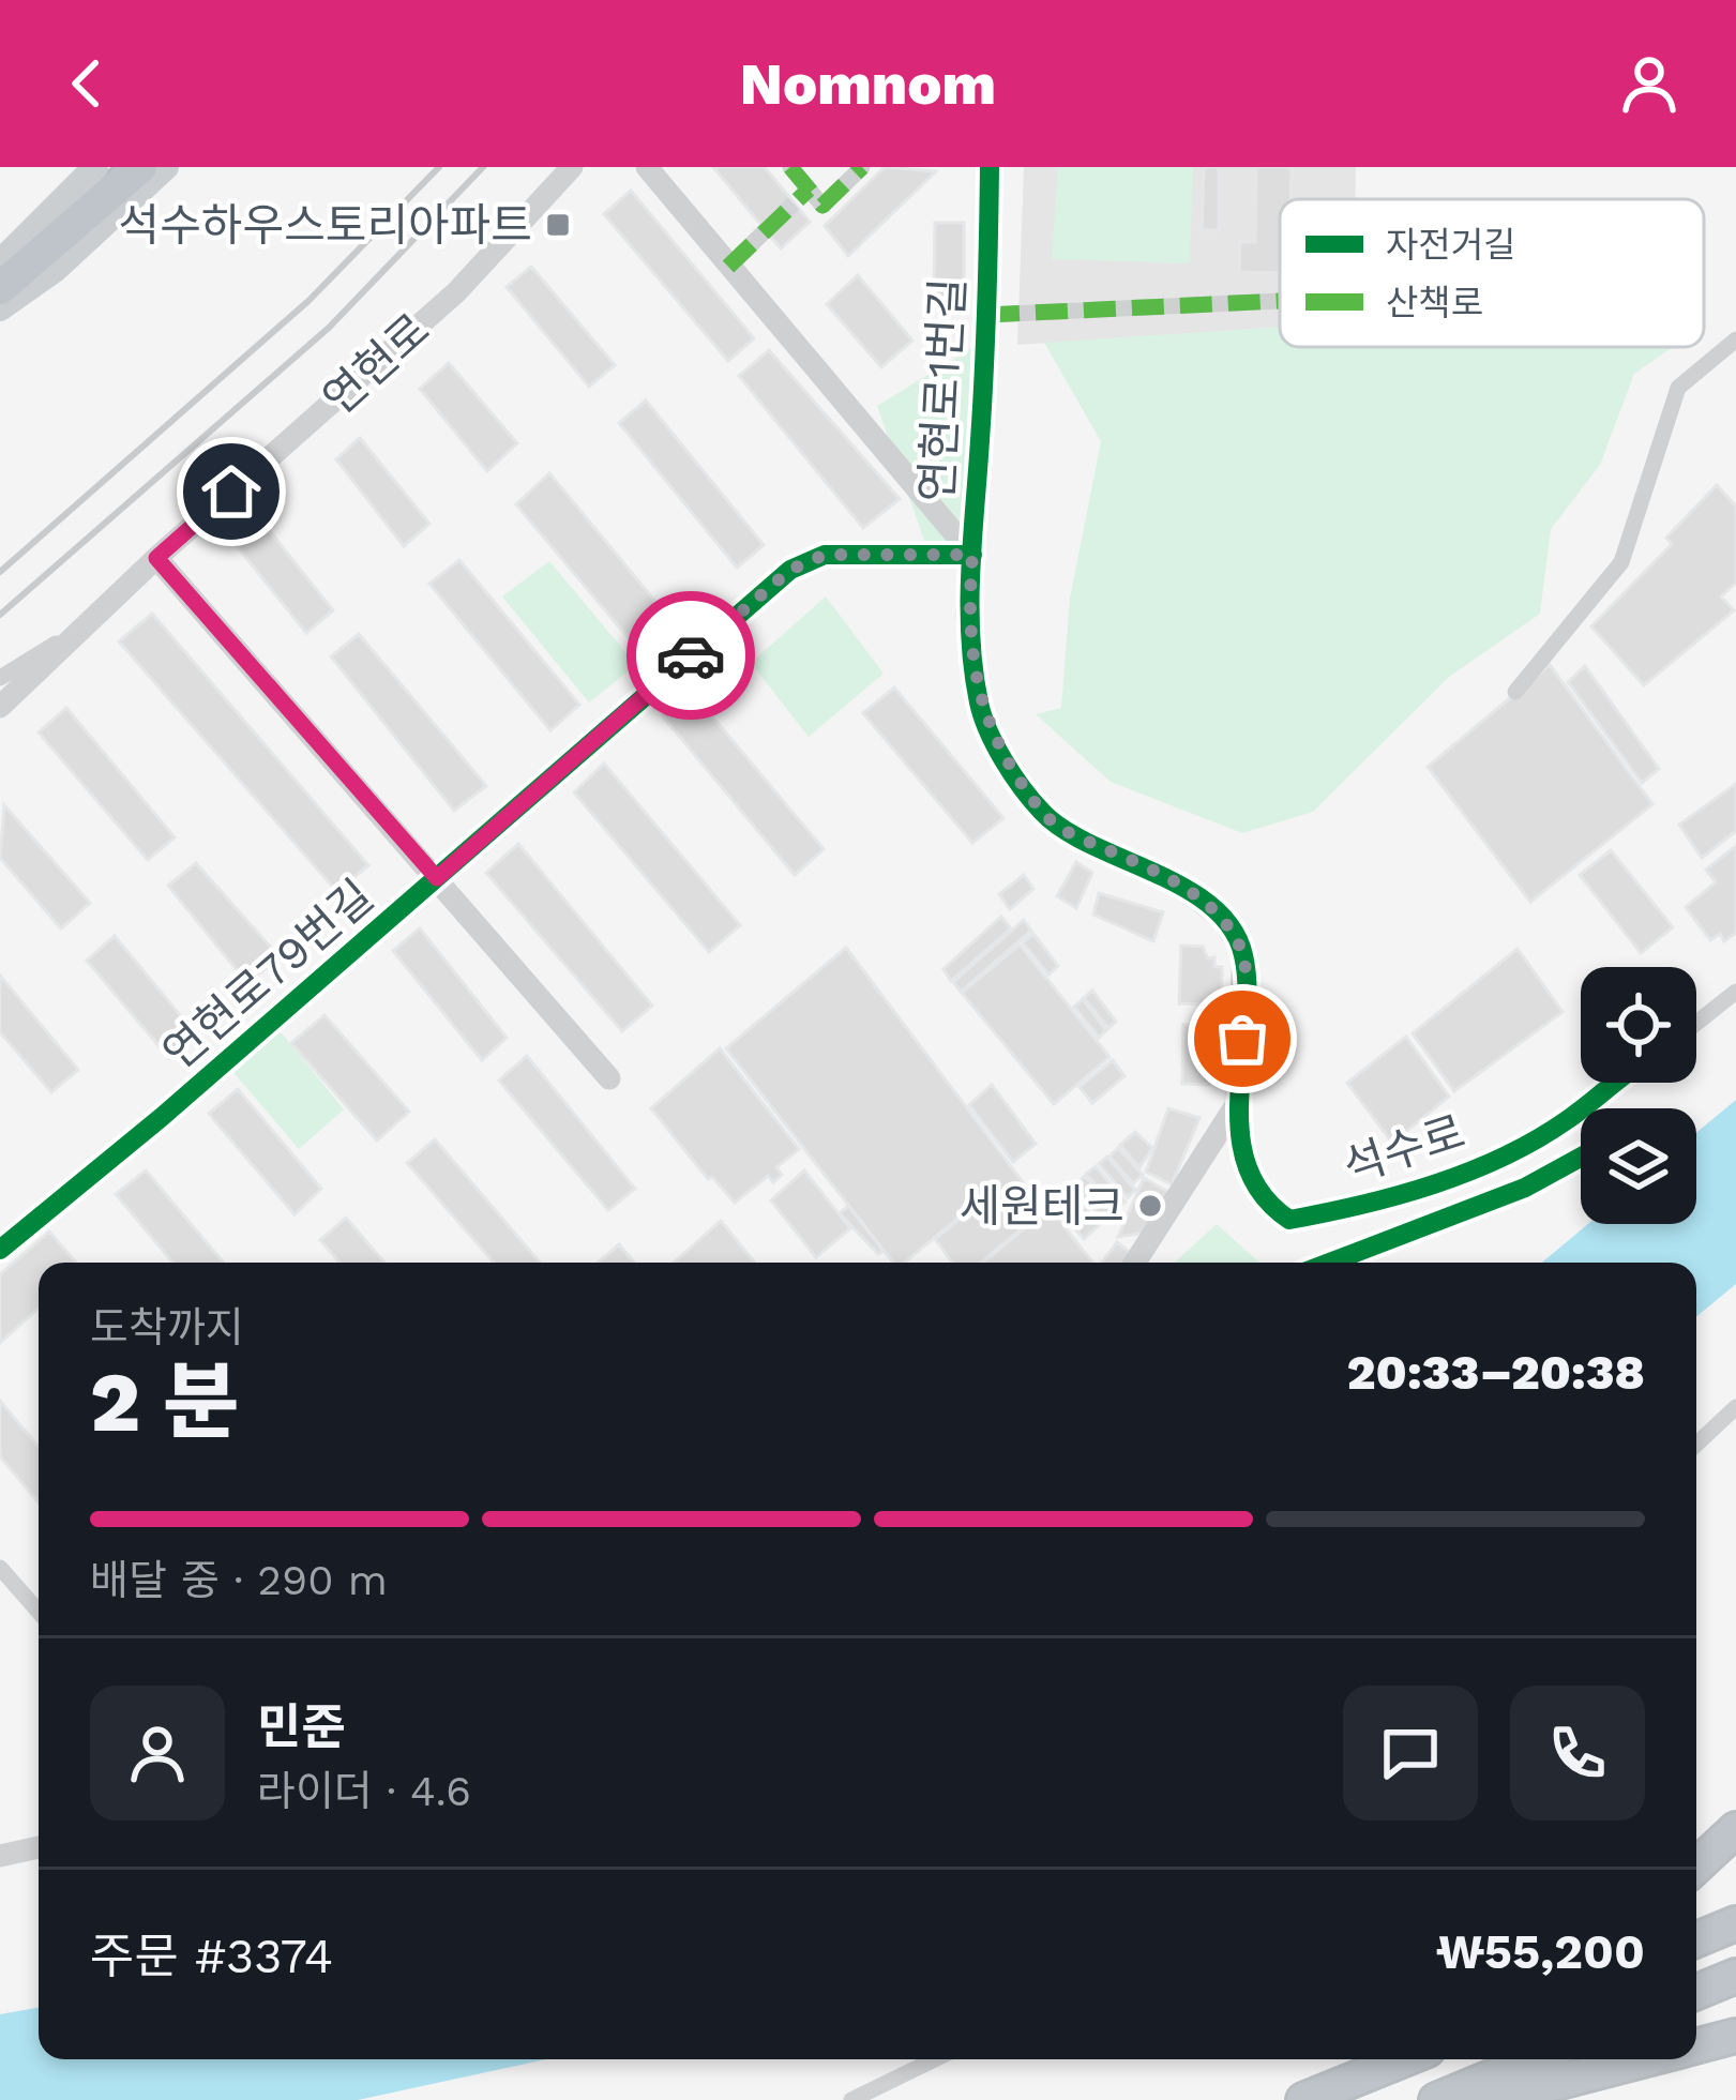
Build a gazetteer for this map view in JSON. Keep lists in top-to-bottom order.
{
  "streets": {
    "street": [
      "연현로",
      "연현로1번길",
      "연현로79번길",
      "석수로"
    ]
  },
  "crossings": [
    ["연현로1번길", "연현로79번길"],
    ["연현로1번길", "석수로"]
  ],
  "places": {
    "transit": ["석수하우스토리아파트"],
    "other": ["세원테크"]
  },
  "legend": ["자전거길", "산책로"],
  "page": {
    "header": "Nomnom",
    "heading": ["2 분", "도착까지", "20:33–20:38"],
    "panel": [
      "민준",
      "라이더 · 4.6",
      "주문 #3374",
      "₩55,200"
    ],
    "bar": "배달 중 · 290 m"
  }
}
